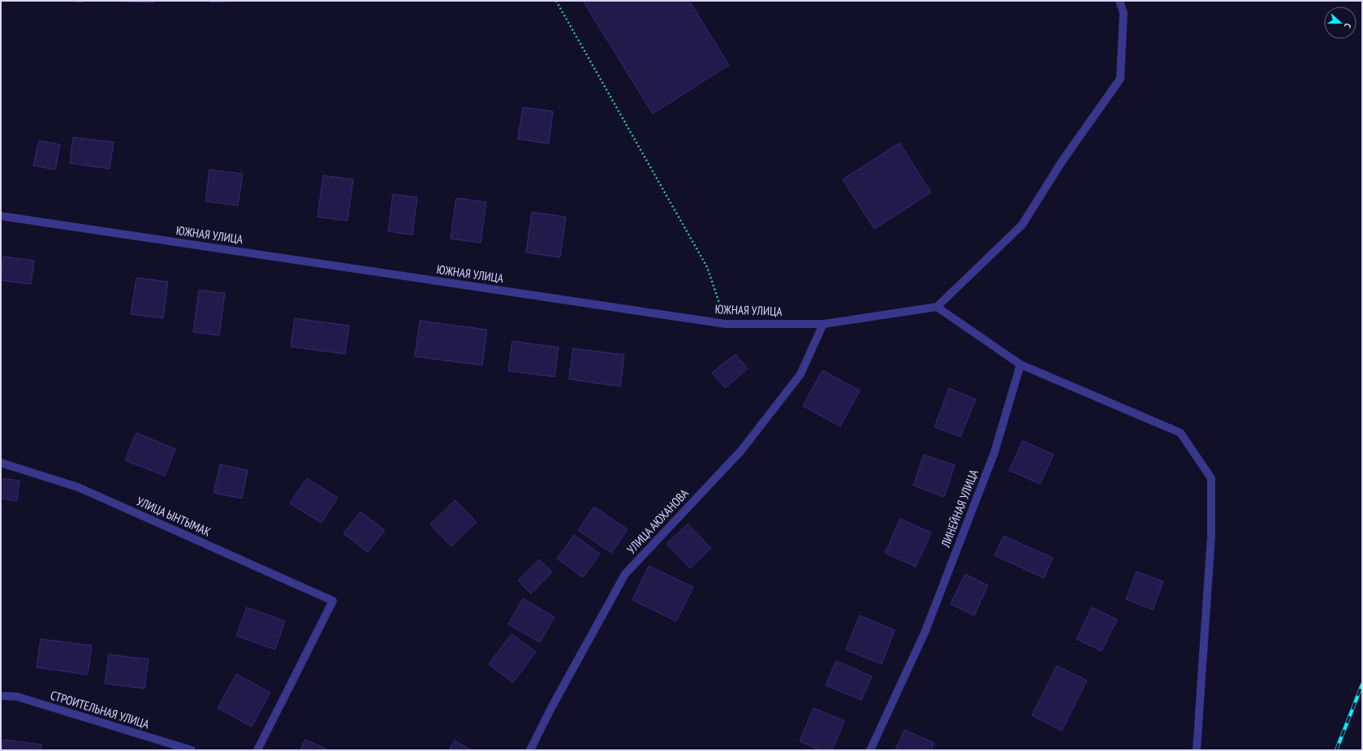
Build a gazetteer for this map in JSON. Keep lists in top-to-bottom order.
{
  "streets": {
    "street": [
      "ЮЖНАЯ УЛИЦА",
      "ЛИНЕЙНАЯ УЛИЦА",
      "УЛИЦА ЫНТЫМАК",
      "УЛИЦА АЮХАНОВА",
      "СТРОИТЕЛЬНАЯ УЛИЦА"
    ]
  },
  "crossings": [
    ["ЮЖНАЯ УЛИЦА", "УЛИЦА АЮХАНОВА"]
  ],
  "north": "right"
}
